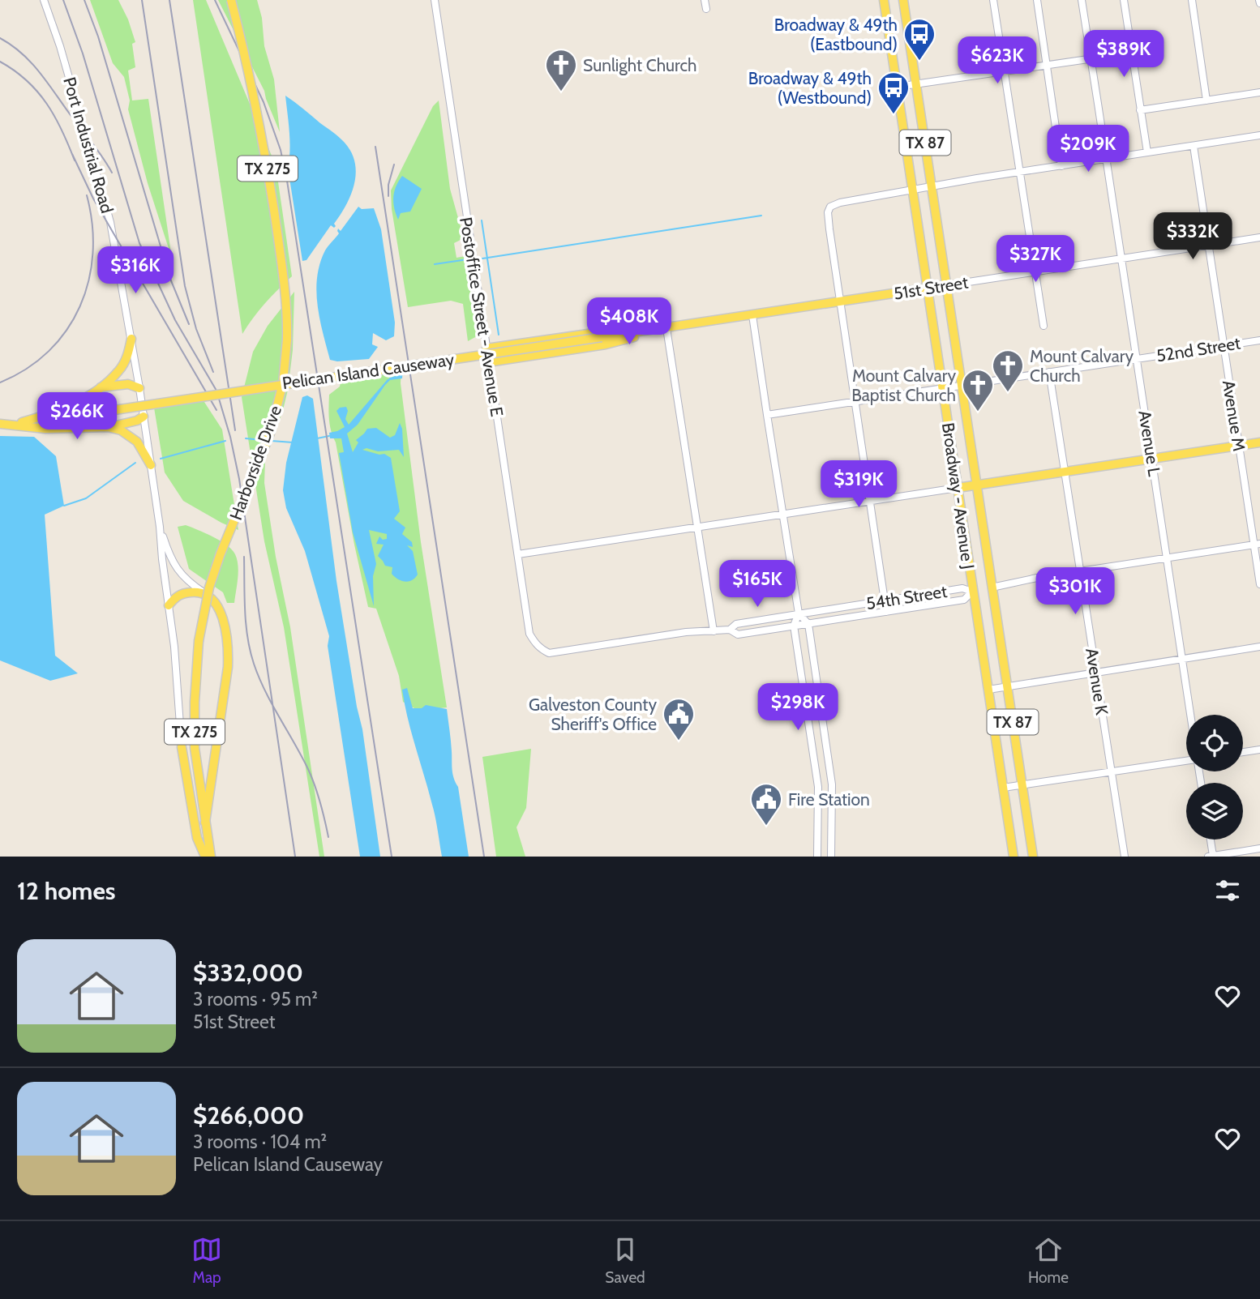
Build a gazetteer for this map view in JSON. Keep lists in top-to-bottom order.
{
  "streets": {
    "main road": [
      "TX 87",
      "TX 275",
      "51st Street",
      "Pelican Island Causeway",
      "Harborside Drive",
      "Broadway - Avenue J"
    ],
    "street": [
      "Port Industrial Road",
      "Postoffice Street - Avenue E",
      "52nd Street",
      "Avenue M",
      "Avenue L",
      "54th Street",
      "Avenue K"
    ]
  },
  "crossings": [
    ["51st Street", "Pelican Island Causeway"],
    ["51st Street", "Avenue M"],
    ["51st Street", "Avenue L"],
    ["51st Street", "Broadway - Avenue J"],
    ["Postoffice Street - Avenue E", "54th Street"],
    ["52nd Street", "Avenue M"],
    ["52nd Street", "Avenue L"],
    ["52nd Street", "Broadway - Avenue J"],
    ["52nd Street", "Avenue K"],
    ["Pelican Island Causeway", "Harborside Drive"],
    ["Broadway - Avenue J", "54th Street"]
  ],
  "places": {
    "bus stop": ["Broadway & 49th (Eastbound)", "Broadway & 49th (Westbound)"],
    "church": ["Sunlight Church", "Mount Calvary Church", "Mount Calvary Baptist Church"],
    "public building": ["Galveston County Sheriff's Office", "Fire Station"]
  },
  "page": {
    "price": [
      "$389K",
      "$623K",
      "$209K",
      "$332K",
      "$327K",
      "$316K",
      "$408K",
      "$266K",
      "$319K",
      "$165K",
      "$301K",
      "$298K"
    ],
    "heading": "12 homes",
    "list": [
      {
        "name": "$332,000",
        "note": "3 rooms · 95 m² · 51st Street"
      },
      {
        "name": "$266,000",
        "note": "3 rooms · 104 m² · Pelican Island Causeway"
      }
    ],
    "tabs": ["Map", "Saved", "Home"]
  }
}
